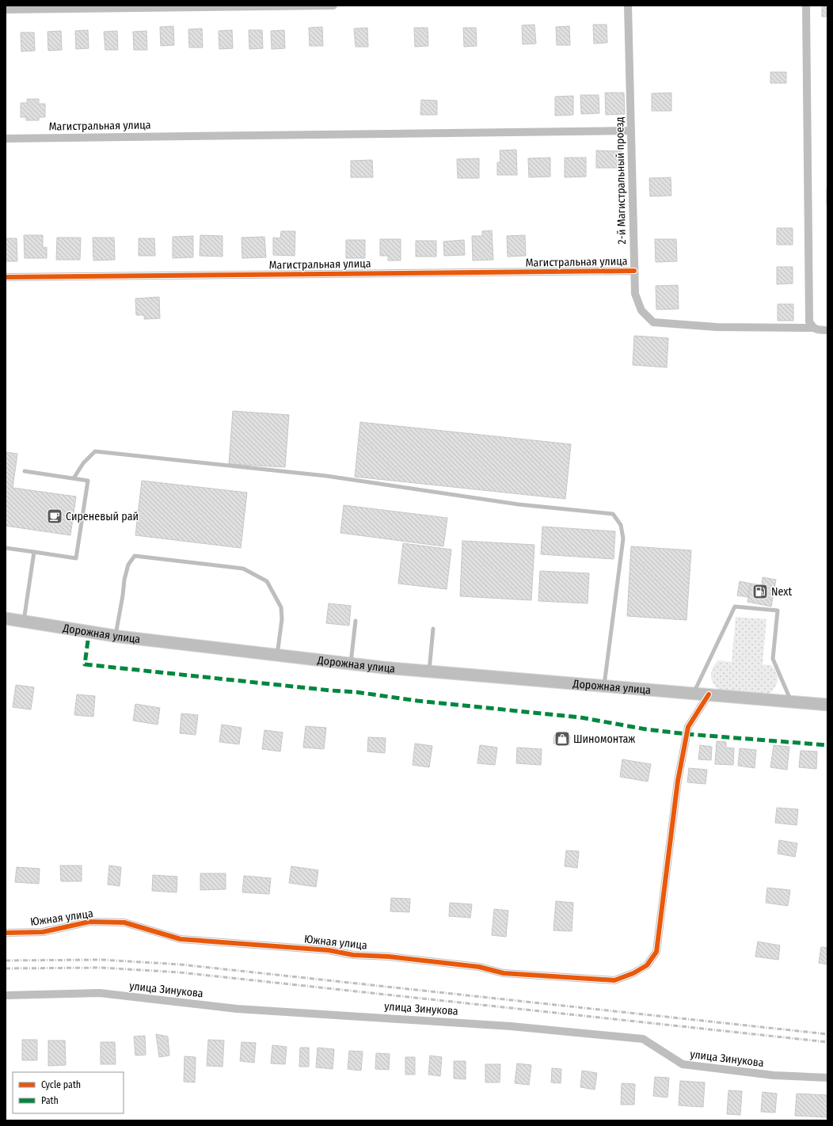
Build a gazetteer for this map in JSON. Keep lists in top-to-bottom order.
{
  "streets": {
    "main road": ["Дорожная улица"],
    "street": [
      "Магистральная улица",
      "2-й Магистральный проезд",
      "Южная улица",
      "улица Зинукова"
    ]
  },
  "crossings": [
    ["Магистральная улица", "2-й Магистральный проезд"],
    ["Дорожная улица", "Южная улица"]
  ],
  "places": {
    "cafe": ["Сиреневый рай"],
    "fuel station": ["Next"],
    "shop": ["Шиномонтаж"]
  },
  "legend": ["Cycle path", "Path"]
}
